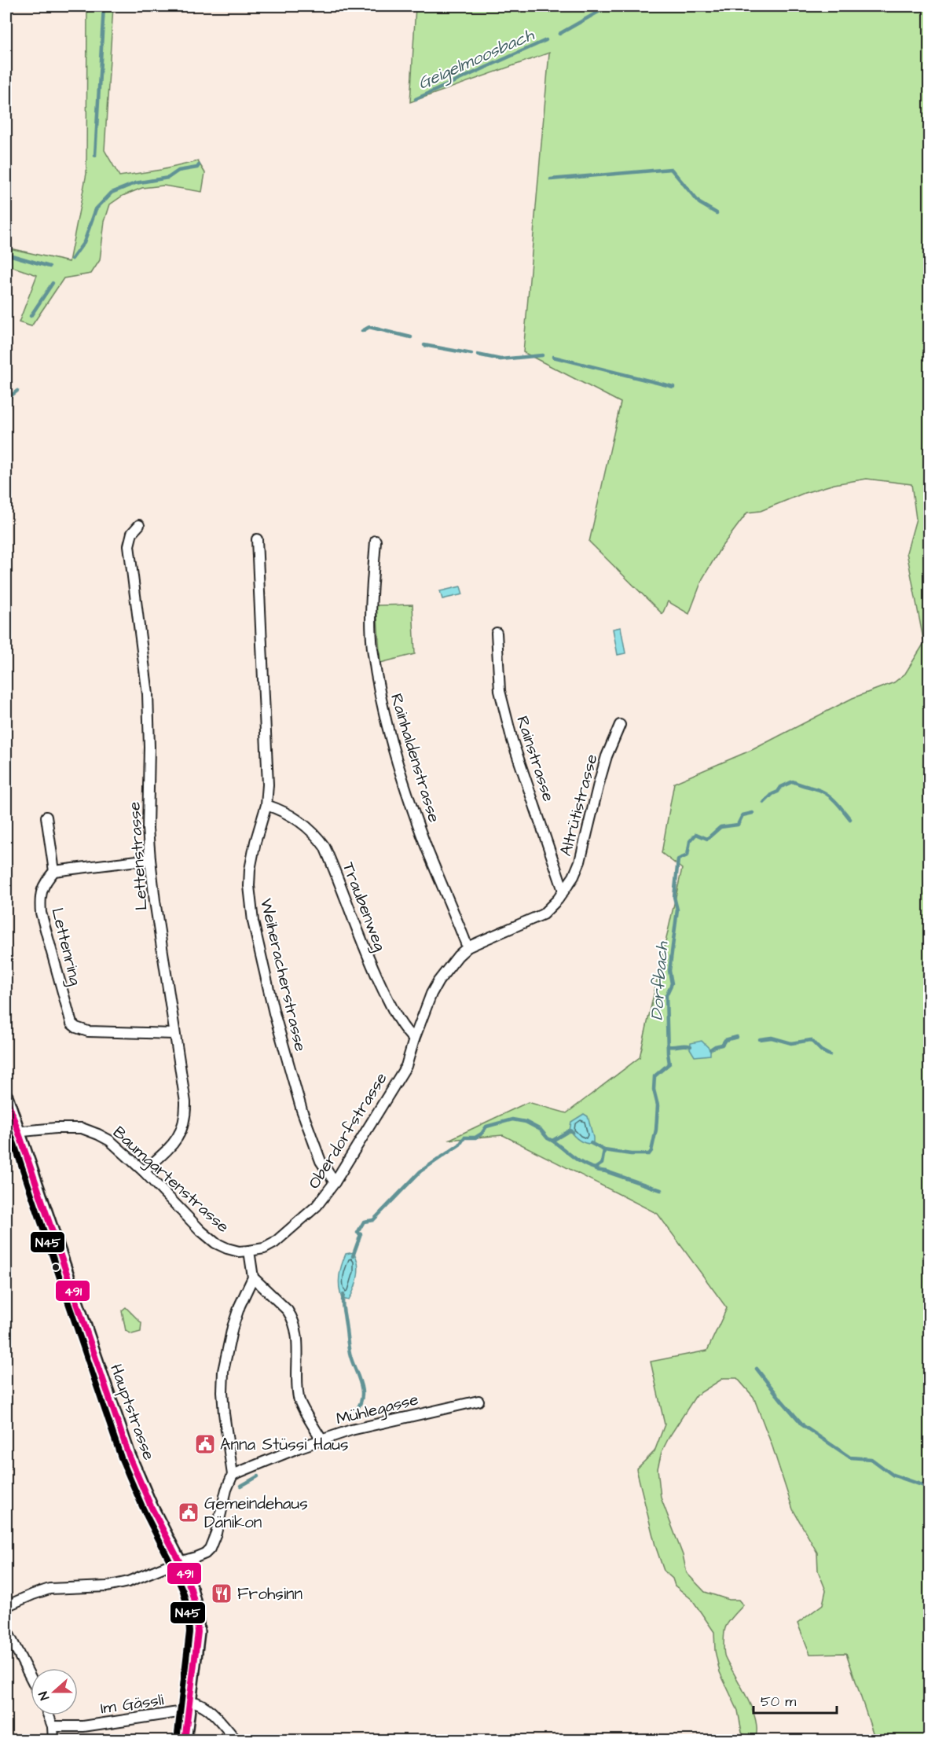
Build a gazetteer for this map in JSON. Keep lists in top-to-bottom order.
{
  "streets": {
    "street": [
      "Rainhaldenstrasse",
      "Rainstrasse",
      "Altrütistrasse",
      "Lettenstrasse",
      "Traubenweg",
      "Lettenring",
      "Weiheracherstrasse",
      "Oberdorfstrasse",
      "Baumgartenstrasse",
      "Mühlegasse",
      "Hauptstrasse",
      "Im Gässli"
    ]
  },
  "crossings": [
    ["Rainhaldenstrasse", "Oberdorfstrasse"],
    ["Rainstrasse", "Altrütistrasse"],
    ["Rainstrasse", "Oberdorfstrasse"],
    ["Altrütistrasse", "Oberdorfstrasse"],
    ["Lettenstrasse", "Lettenring"],
    ["Lettenstrasse", "Baumgartenstrasse"],
    ["Traubenweg", "Weiheracherstrasse"],
    ["Traubenweg", "Oberdorfstrasse"],
    ["Weiheracherstrasse", "Oberdorfstrasse"],
    ["Oberdorfstrasse", "Baumgartenstrasse"],
    ["Baumgartenstrasse", "Hauptstrasse"],
    ["Hauptstrasse", "Im Gässli"]
  ],
  "water": ["Geigelmoosbach", "Dorfbach"],
  "places": {
    "public building": ["Anna Stüssi Haus", "Gemeindehaus Dänikon"],
    "restaurant": ["Frohsinn"]
  },
  "lines": ["transit line 491", "transit line N45"],
  "scale_bar": "50 m",
  "north": "left"
}
